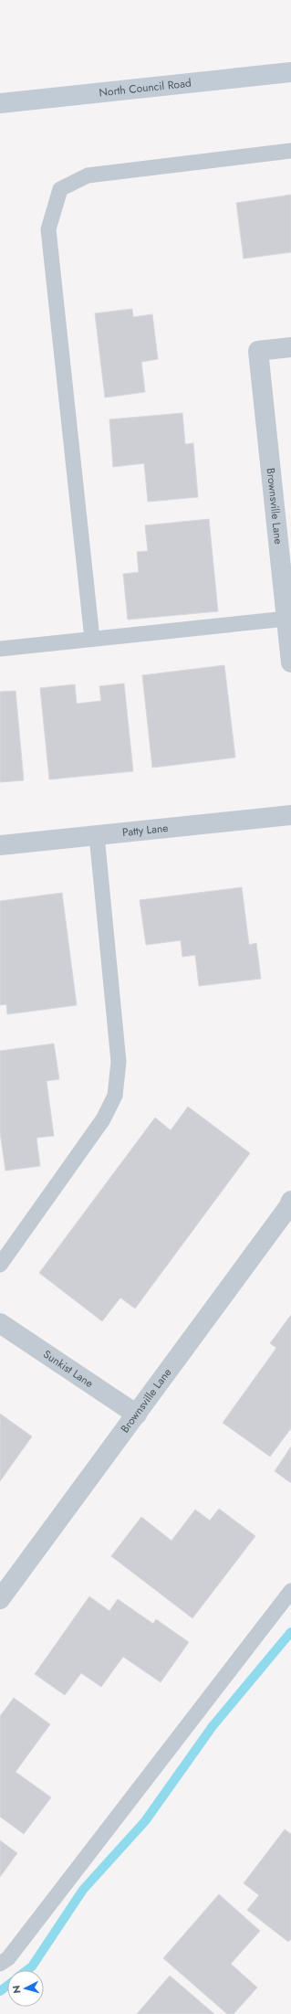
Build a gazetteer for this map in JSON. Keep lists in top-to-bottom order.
{
  "streets": {
    "main road": ["North Council Road"],
    "street": ["Brownsville Lane", "Patty Lane", "Sunkist Lane"]
  },
  "crossings": [
    ["Brownsville Lane", "Sunkist Lane"]
  ],
  "north": "left"
}
